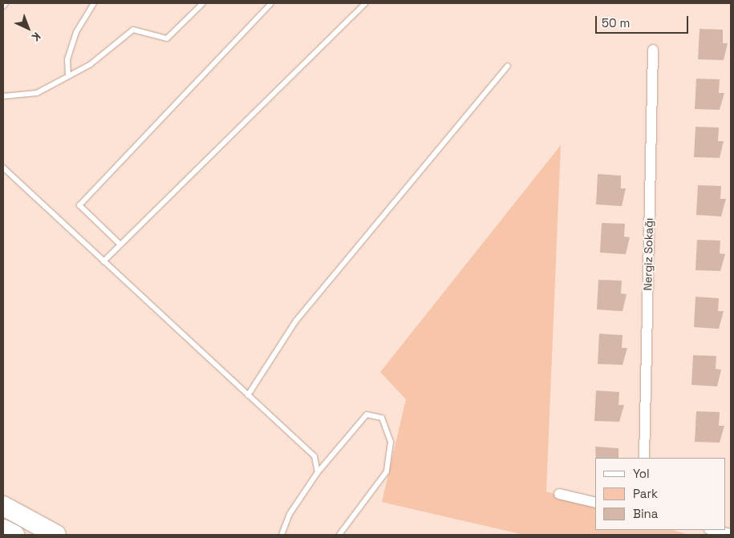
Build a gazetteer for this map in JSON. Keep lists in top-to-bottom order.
{
  "streets": {
    "street": ["Nergiz Sokağı"]
  },
  "legend": ["Yol", "Park", "Bina"],
  "scale_bar": "50 m",
  "north": "bottom right"
}
